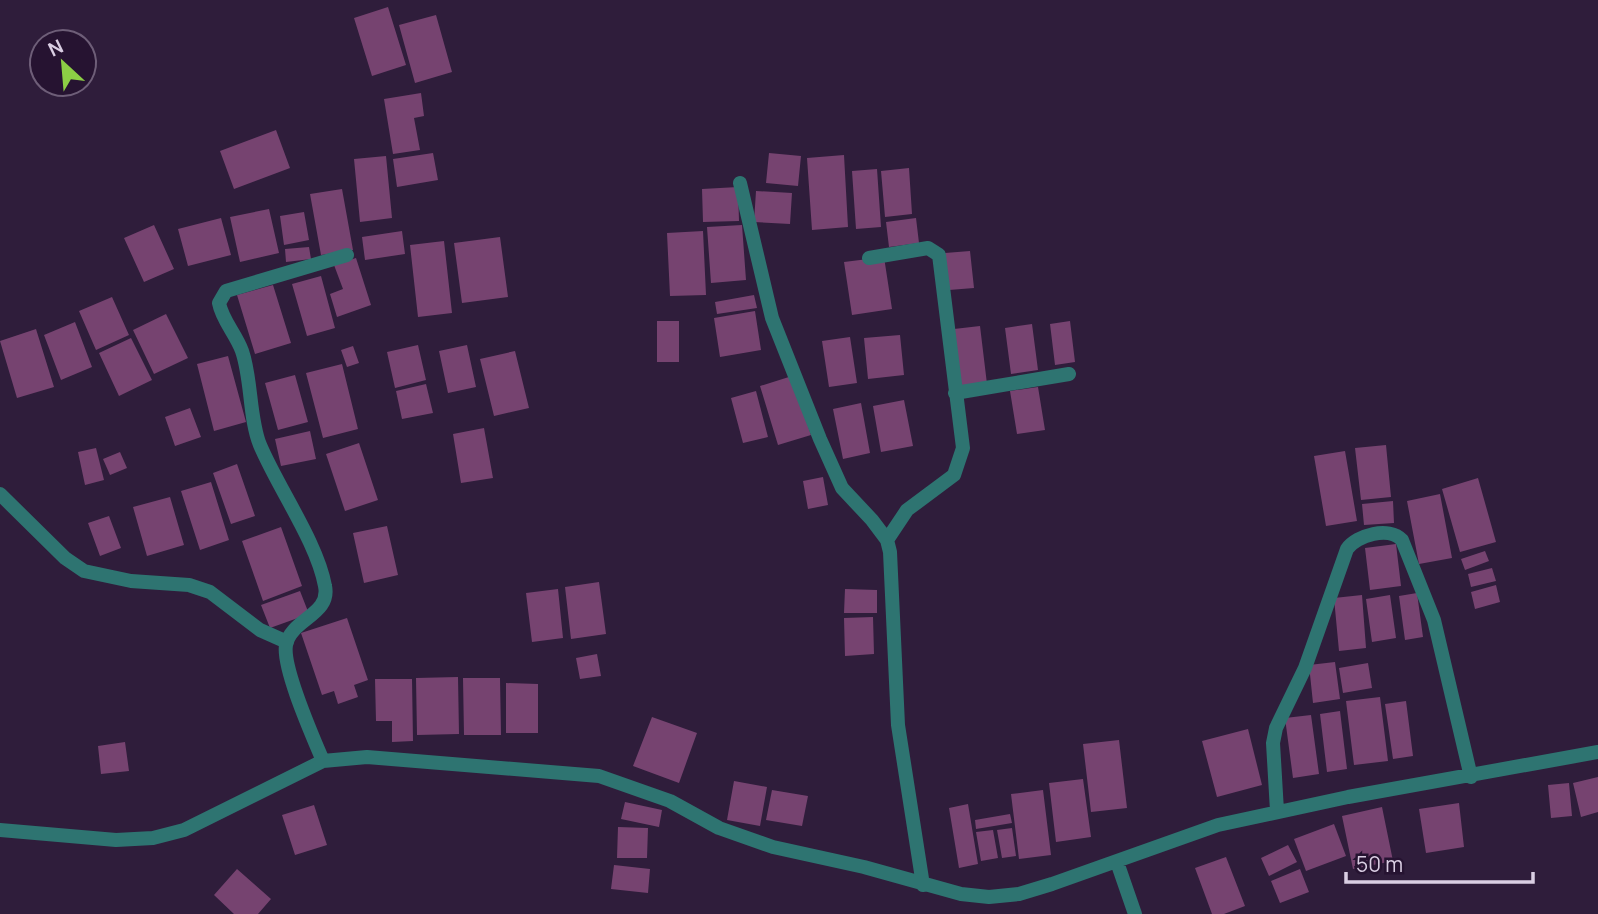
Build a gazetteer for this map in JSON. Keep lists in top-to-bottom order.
{
  "scale_bar": "50 m",
  "north": "top left"
}
